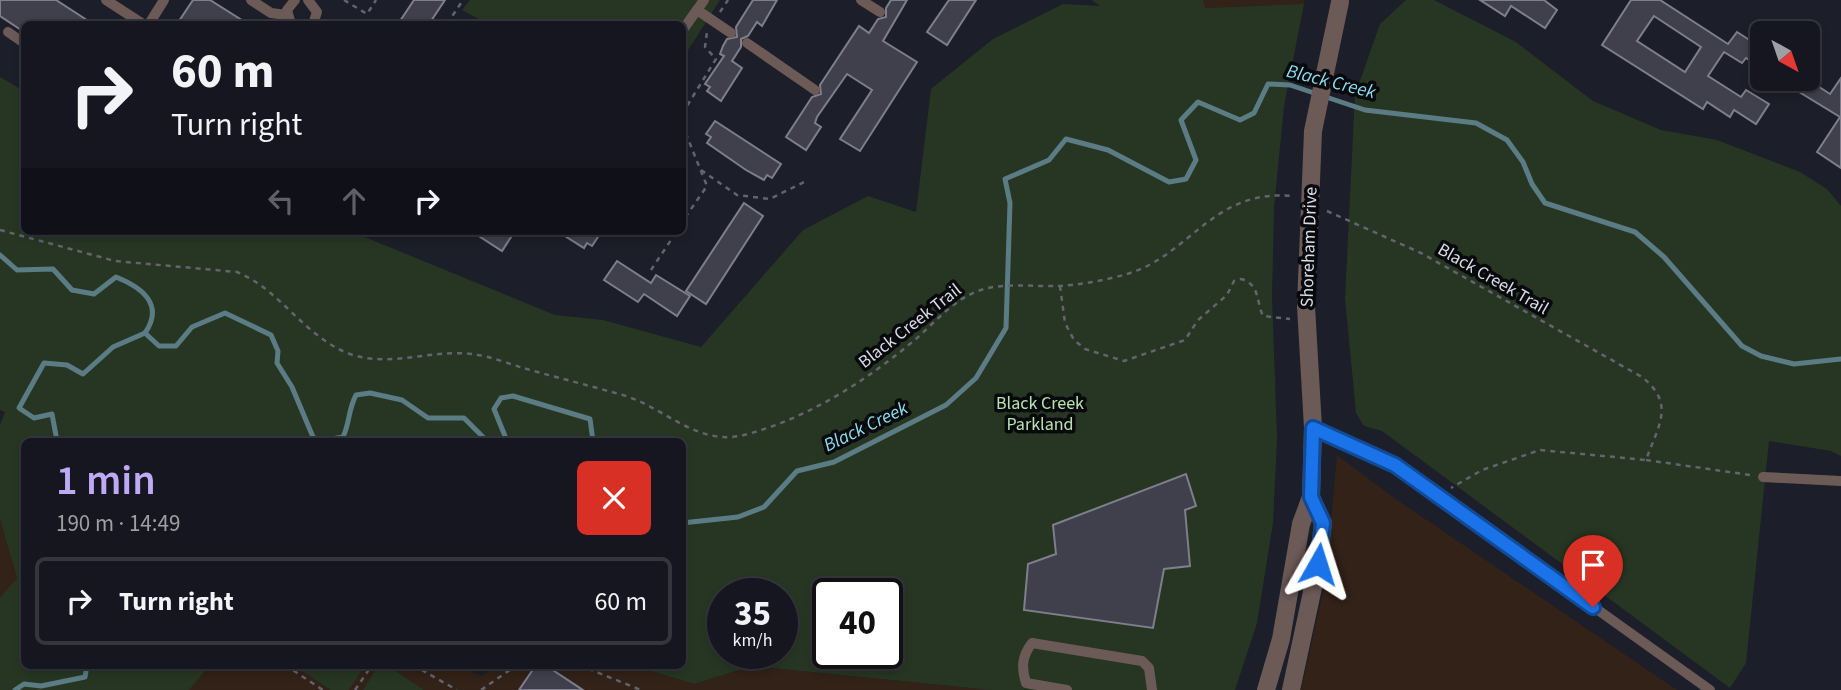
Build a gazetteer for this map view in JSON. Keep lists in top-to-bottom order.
{
  "streets": {
    "street": ["Shoreham Drive"],
    "path": ["Black Creek Trail"]
  },
  "water": ["Black Creek"],
  "parks": ["Black Creek Parkland"],
  "north": "bottom right",
  "page": {
    "turn": ["60 m", "Turn right"],
    "heading": ["1 min", "190 m · 14:49"],
    "list": [
      {
        "name": "Turn right",
        "value": "60 m"
      }
    ],
    "speed": "35 km/h",
    "limit": "40"
  }
}
